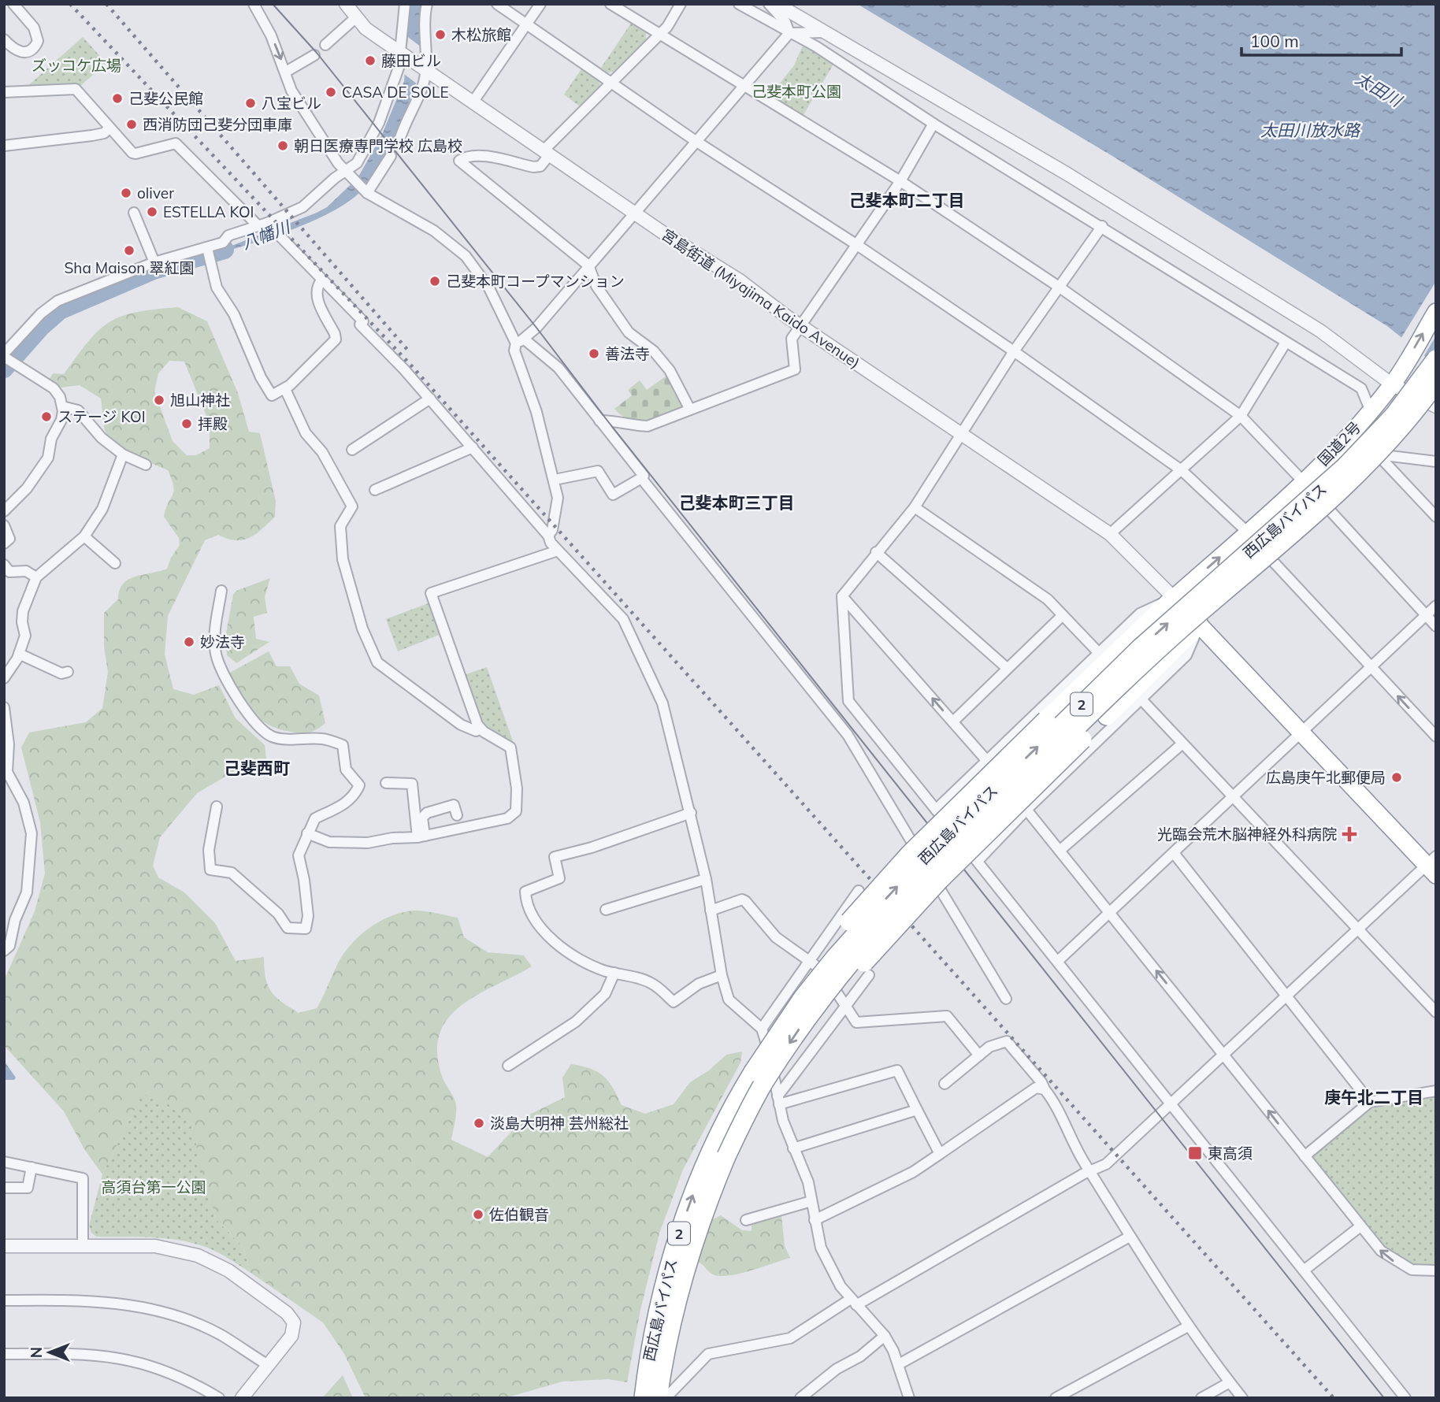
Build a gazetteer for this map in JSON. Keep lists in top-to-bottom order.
{
  "streets": {
    "highway": ["国道2号", "西広島バイパス", "2"],
    "street": ["宮島街道 (Miyajima Kaido Avenue)"]
  },
  "crossings": [
    ["宮島街道 (Miyajima Kaido Avenue)", "国道2号"],
    ["国道2号", "西広島バイパス"]
  ],
  "districts": [
    "己斐本町二丁目",
    "己斐本町三丁目",
    "己斐西町",
    "庚午北二丁目"
  ],
  "water": ["太田川", "太田川放水路", "八幡川"],
  "parks": ["ズッコケ広場", "己斐本町公園", "高須台第一公園"],
  "places": {
    "other": [
      "木松旅館",
      "藤田ビル",
      "CASA DE SOLE",
      "己斐公民館",
      "八宝ビル",
      "西消防団己斐分団車庫",
      "朝日医療専門学校 広島校",
      "oliver",
      "ESTELLA KOI",
      "Sha Maison 翠紅園",
      "己斐本町コープマンション",
      "善法寺",
      "旭山神社",
      "ステージ KOI",
      "拝殿",
      "妙法寺",
      "広島庚午北郵便局",
      "淡島大明神 芸州総社",
      "佐伯観音"
    ],
    "health": ["光臨会荒木脳神経外科病院"],
    "transit": ["東高須"]
  },
  "scale_bar": "100 m",
  "north": "left"
}
